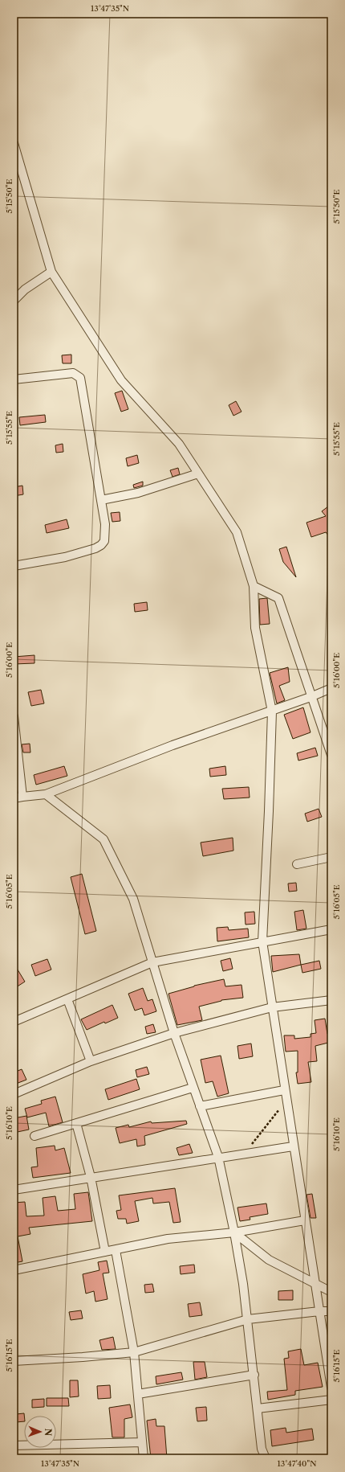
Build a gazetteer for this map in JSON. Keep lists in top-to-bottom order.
{
  "north": "right",
  "coordinates": [
    "13°47'35\"N",
    "5°15'50\"E",
    "5°15'55\"E",
    "5°16'00\"E",
    "5°16'05\"E",
    "5°16'10\"E",
    "5°16'15\"E",
    "13°47'40\"N"
  ]
}
